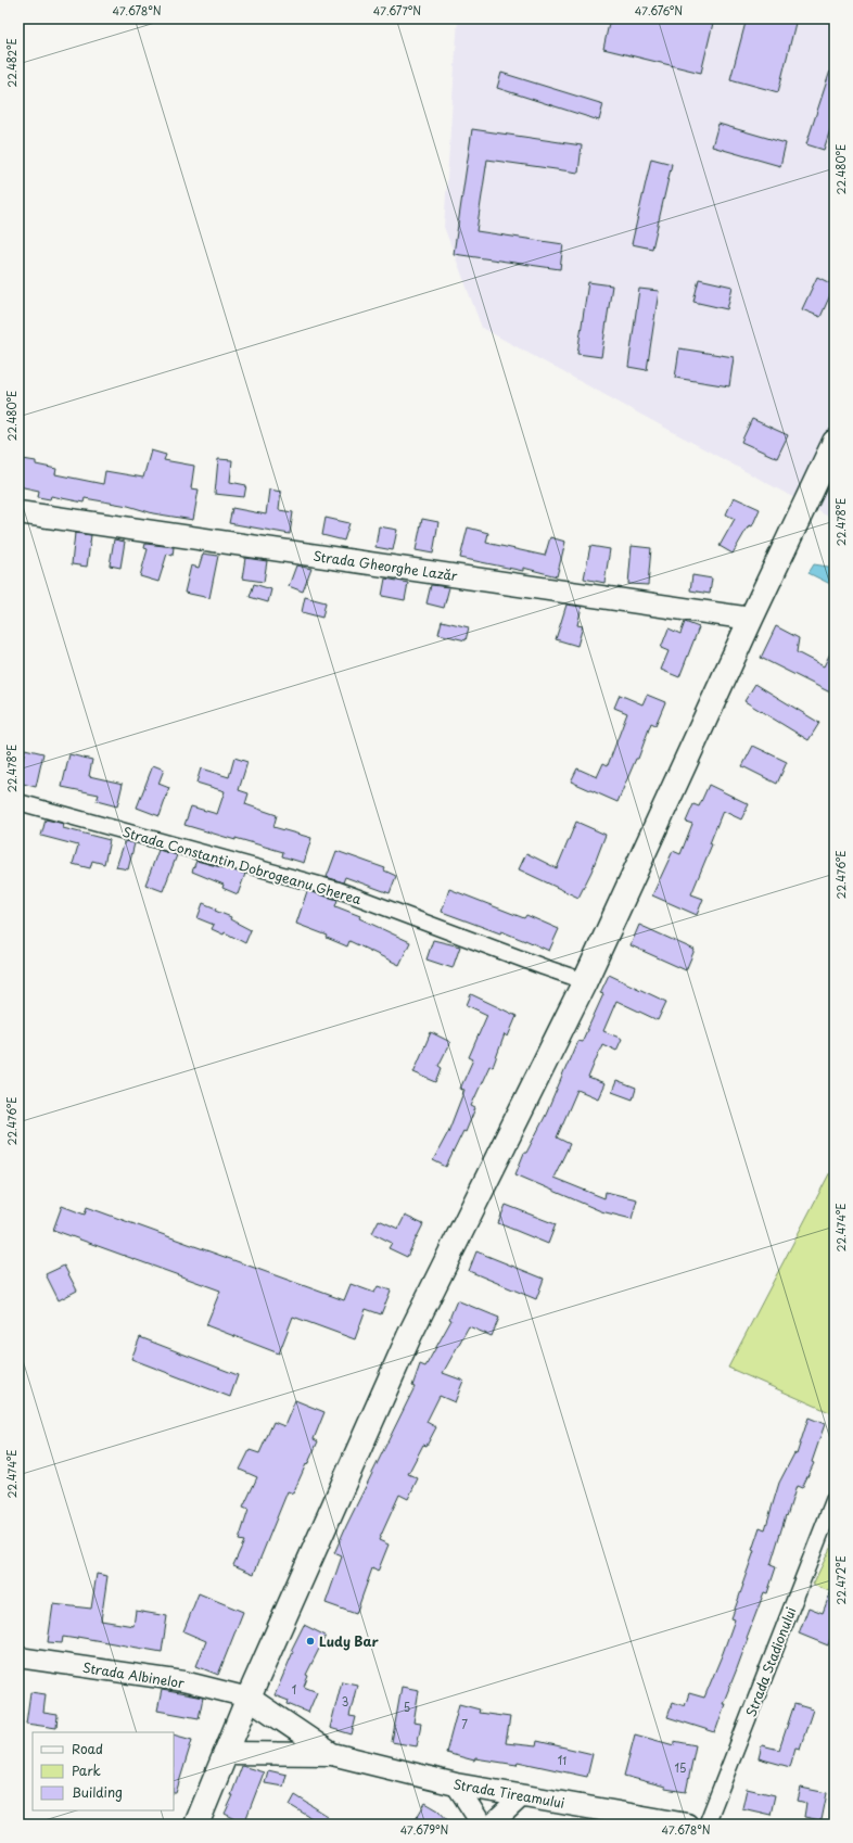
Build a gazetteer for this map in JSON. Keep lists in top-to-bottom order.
{
  "streets": {
    "main road": ["Strada Gheorghe Lazăr", "Strada Tireamului"],
    "street": ["Strada Constantin Dobrogeanu Gherea", "Strada Stadionului", "Strada Albinelor"]
  },
  "crossings": [
    ["Strada Albinelor", "Strada Tireamului"]
  ],
  "places": ["Ludy Bar"],
  "house_numbers": [
    "1",
    "3",
    "5",
    "7",
    "11",
    "15"
  ],
  "legend": ["Road", "Park", "Building"],
  "coordinates": [
    "47.678°N",
    "47.677°N",
    "47.676°N",
    "22.482°E",
    "22.480°E",
    "22.478°E",
    "22.476°E",
    "22.474°E",
    "22.472°E",
    "47.679°N"
  ]
}
